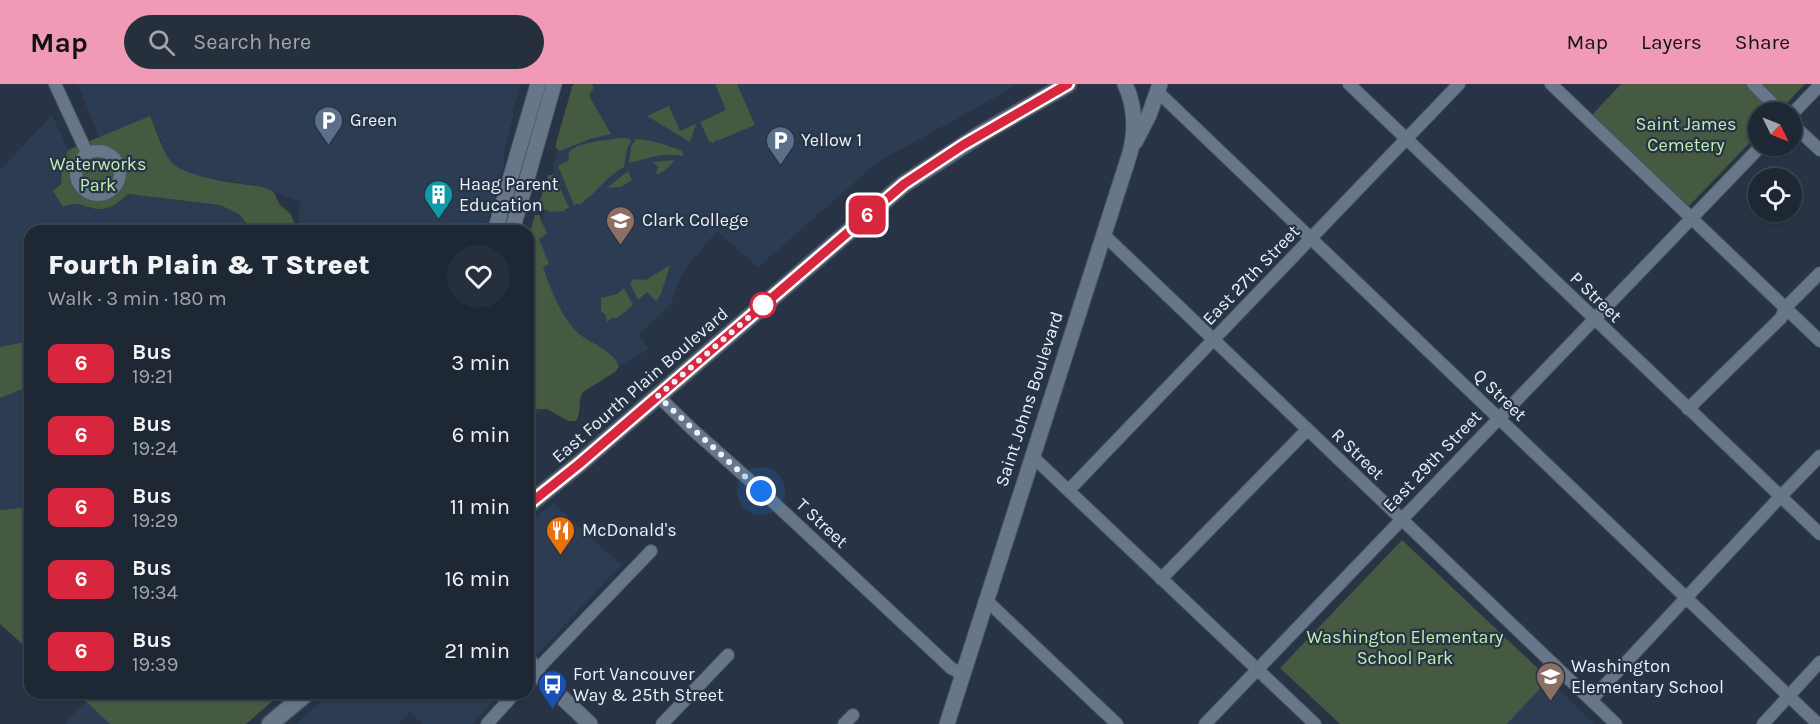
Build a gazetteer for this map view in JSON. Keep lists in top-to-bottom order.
{
  "streets": {
    "main road": ["East Fourth Plain Boulevard"],
    "street": [
      "East 27th Street",
      "P Street",
      "Q Street",
      "Saint Johns Boulevard",
      "R Street",
      "East 29th Street",
      "T Street"
    ]
  },
  "crossings": [
    ["East 27th Street", "P Street"],
    ["East 27th Street", "Q Street"],
    ["East 27th Street", "R Street"],
    ["P Street", "East 29th Street"],
    ["East Fourth Plain Boulevard", "T Street"],
    ["Q Street", "East 29th Street"],
    ["Saint Johns Boulevard", "R Street"],
    ["Saint Johns Boulevard", "T Street"],
    ["R Street", "East 29th Street"]
  ],
  "parks": ["Saint James Cemetery", "Waterworks Park", "Washington Elementary School Park"],
  "places": {
    "parking": ["Green", "Yellow 1"],
    "building": ["Haag Parent Education"],
    "school or university": ["Clark College", "Washington Elementary School"],
    "restaurant": ["McDonald's"],
    "bus stop": ["Fort Vancouver Way & 25th Street"]
  },
  "lines": ["bus line 6"],
  "north": "bottom right",
  "page": {
    "header": "Map",
    "search": "Search here",
    "nav": ["Map", "Layers", "Share"],
    "on_map": "6",
    "heading": ["Fourth Plain & T Street", "Walk · 3 min · 180 m"],
    "list": [
      {
        "mark": "6",
        "name": "Bus",
        "note": "19:21",
        "value": "3 min"
      },
      {
        "mark": "6",
        "name": "Bus",
        "note": "19:24",
        "value": "6 min"
      },
      {
        "mark": "6",
        "name": "Bus",
        "note": "19:29",
        "value": "11 min"
      },
      {
        "mark": "6",
        "name": "Bus",
        "note": "19:34",
        "value": "16 min"
      },
      {
        "mark": "6",
        "name": "Bus",
        "note": "19:39",
        "value": "21 min"
      }
    ]
  }
}
